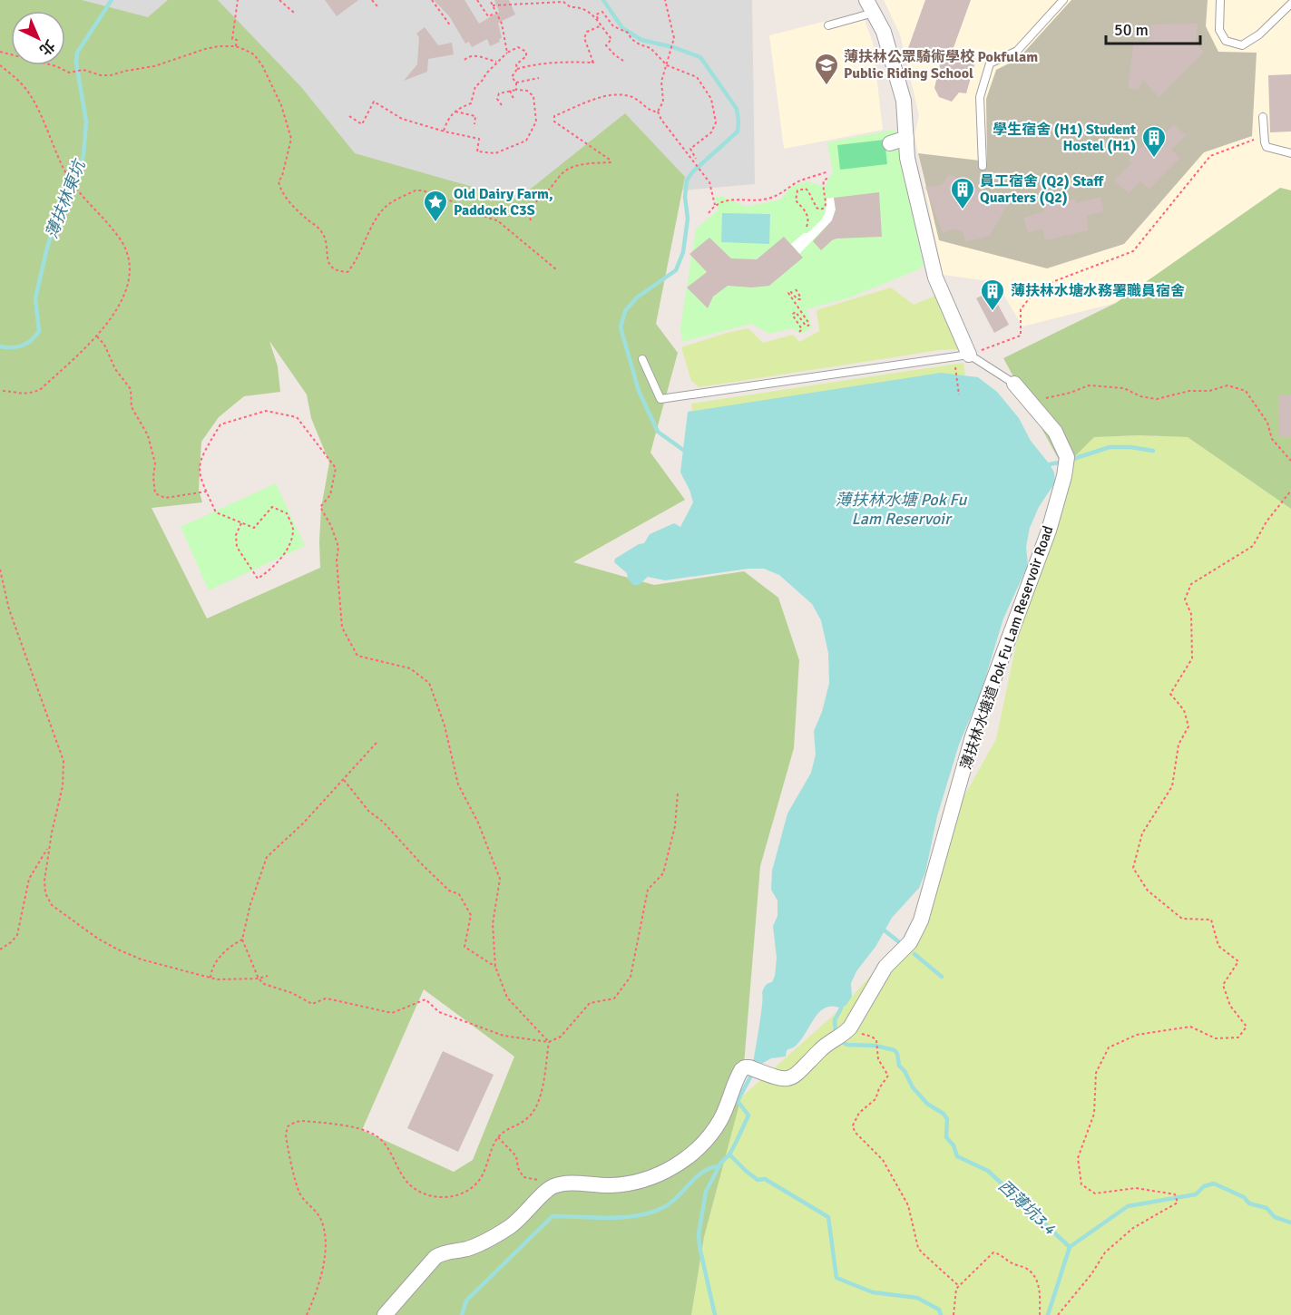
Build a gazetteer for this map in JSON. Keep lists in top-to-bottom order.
{
  "streets": {
    "street": ["薄扶林水塘道 Pok Fu Lam Reservoir Road"]
  },
  "water": ["薄扶林東坑", "薄扶林水塘 Pok Fu Lam Reservoir", "西薄坑3.4"],
  "places": {
    "school or university": ["薄扶林公眾騎術學校 Pokfulam Public Riding School"],
    "building": ["學生宿舍 (H1) Student Hostel (H1)", "員工宿舍 (Q2) Staff Quarters (Q2)", "薄扶林水塘水務署職員宿舍"],
    "place": ["Old Dairy Farm, Paddock C3S"]
  },
  "scale_bar": "50 m",
  "north": "bottom right"
}
